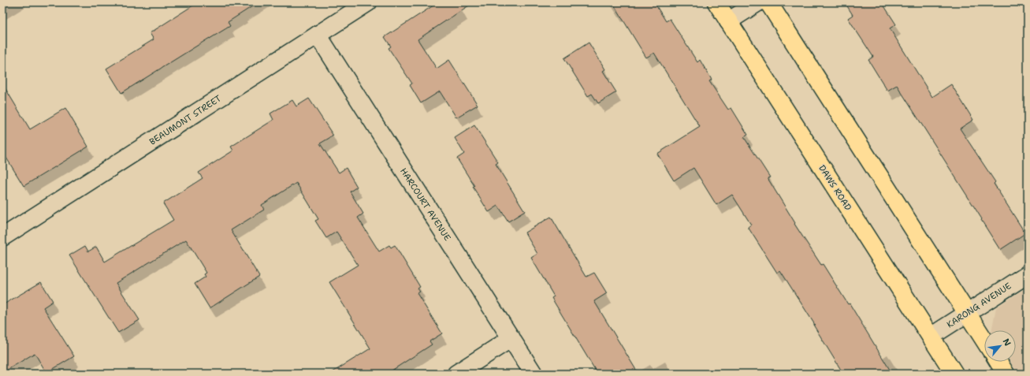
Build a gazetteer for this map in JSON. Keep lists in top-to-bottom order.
{
  "streets": {
    "main road": ["DAWS ROAD"],
    "street": ["BEAUMONT STREET", "HARCOURT AVENUE", "KARONG AVENUE"]
  },
  "crossings": [
    ["BEAUMONT STREET", "HARCOURT AVENUE"],
    ["DAWS ROAD", "KARONG AVENUE"]
  ],
  "north": "top right"
}
